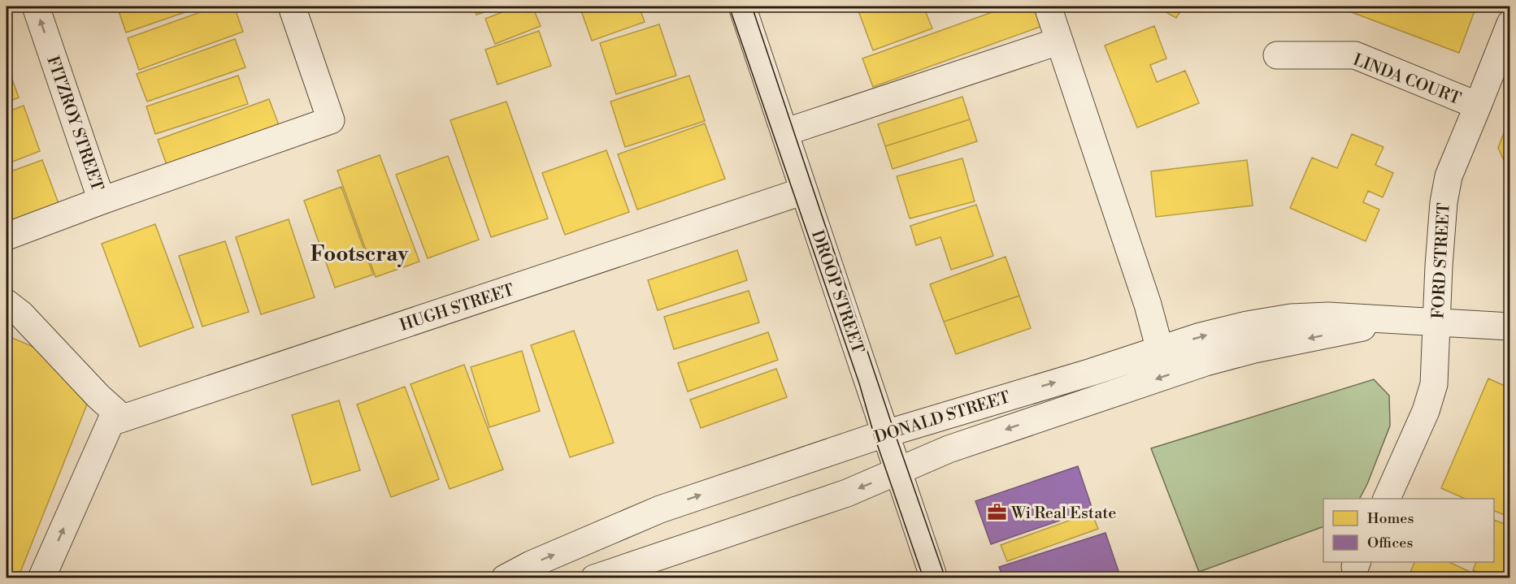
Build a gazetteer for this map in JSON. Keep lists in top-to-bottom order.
{
  "streets": {
    "street": [
      "LINDA COURT",
      "FITZROY STREET",
      "FORD STREET",
      "DROOP STREET",
      "HUGH STREET",
      "DONALD STREET"
    ]
  },
  "crossings": [
    ["LINDA COURT", "FORD STREET"],
    ["FORD STREET", "DONALD STREET"],
    ["DROOP STREET", "HUGH STREET"],
    ["DROOP STREET", "DONALD STREET"]
  ],
  "one_way": ["FITZROY STREET"],
  "districts": ["Footscray"],
  "places": {
    "office": ["Wi Real Estate"]
  },
  "legend": ["Homes", "Offices"]
}
